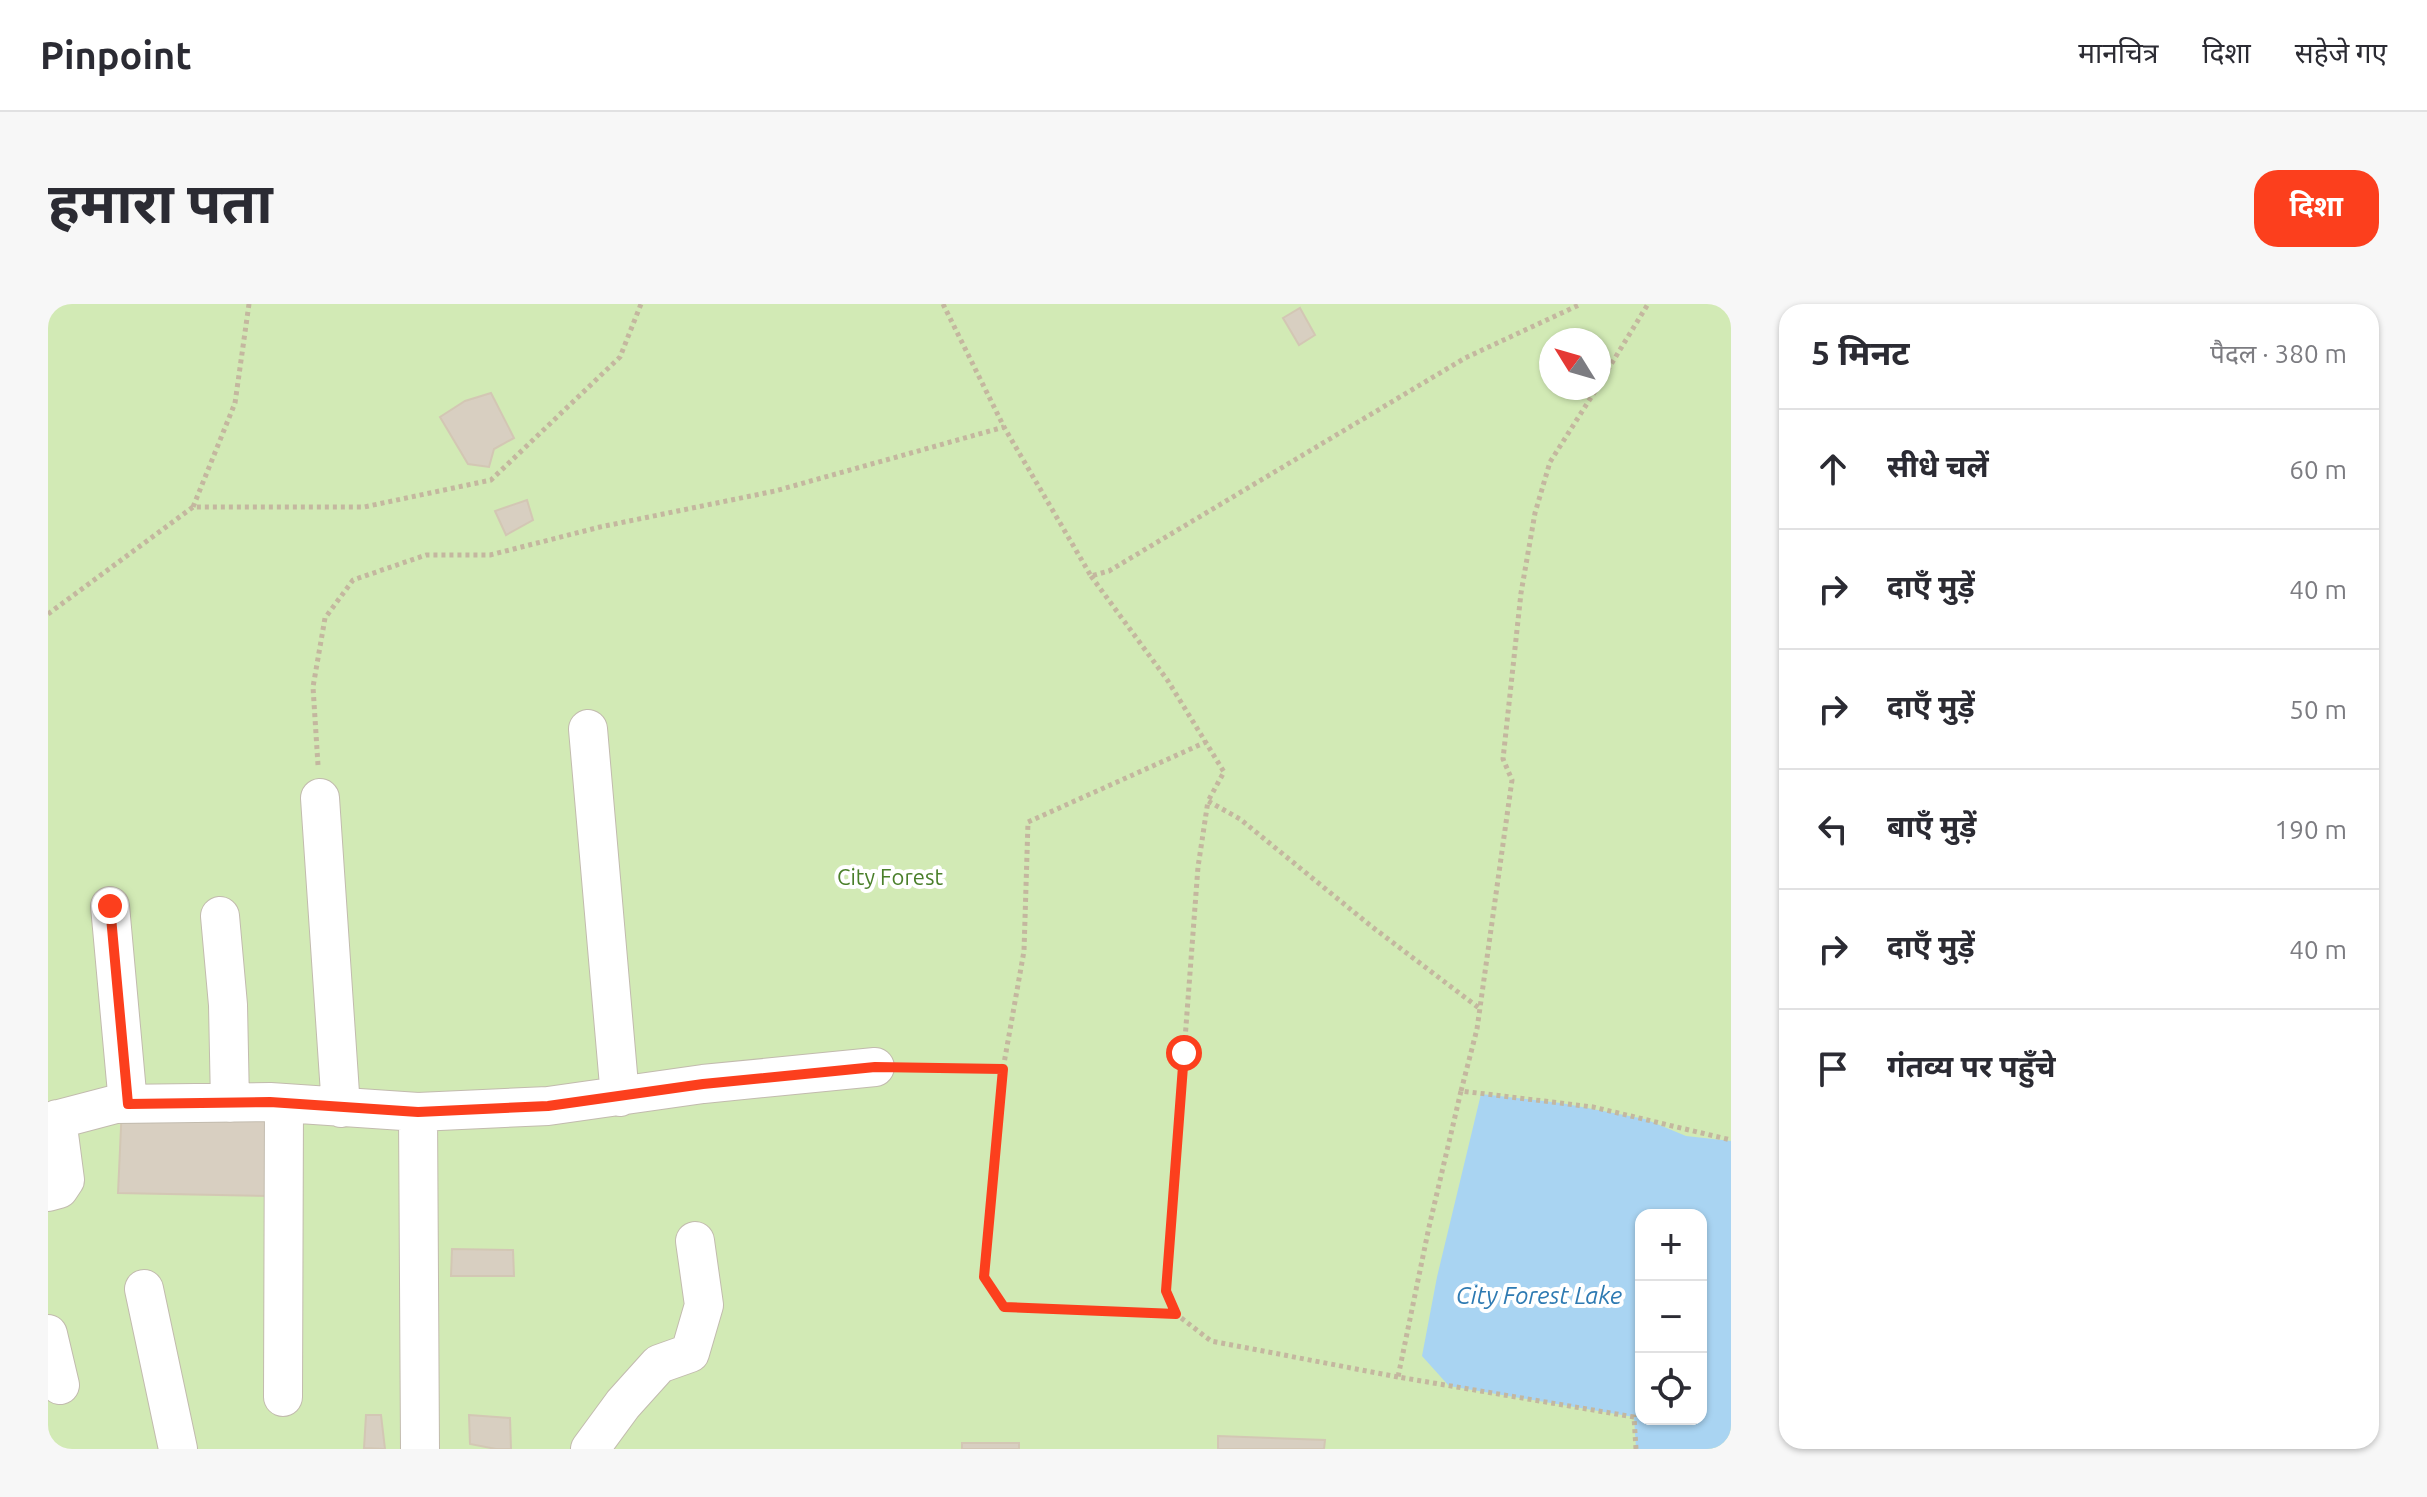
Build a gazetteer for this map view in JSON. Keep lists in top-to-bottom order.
{
  "water": ["City Forest Lake"],
  "parks": ["City Forest"],
  "north": "top left",
  "page": {
    "header": "Pinpoint",
    "nav": ["मानचित्र", "दिशा", "सहेजे गए"],
    "buttons": "दिशा",
    "title": "हमारा पता",
    "heading": ["5 मिनट", "पैदल · 380 m"],
    "list": [
      ["सीधे चलें", "60 m"],
      ["दाएँ मुड़ें", "40 m"],
      ["दाएँ मुड़ें", "50 m"],
      ["बाएँ मुड़ें", "190 m"],
      ["दाएँ मुड़ें", "40 m"],
      "गंतव्य पर पहुँचे"
    ],
    "map_buttons": ["+", "−"]
  }
}
